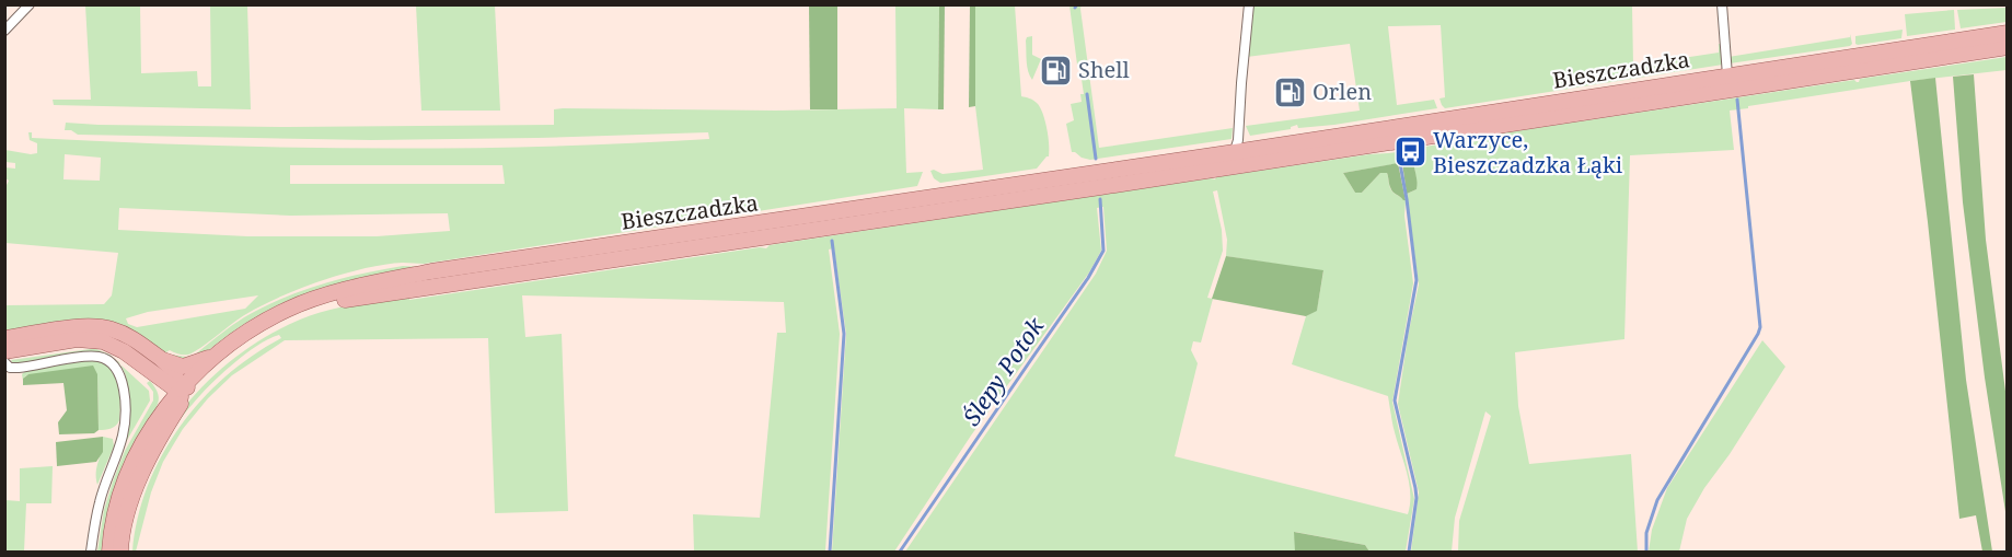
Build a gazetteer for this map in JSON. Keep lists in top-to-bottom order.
{
  "streets": {
    "main road": ["Bieszczadzka"]
  },
  "water": ["Ślepy Potok"],
  "places": {
    "fuel station": ["Shell", "Orlen"],
    "bus stop": ["Warzyce, Bieszczadzka Łąki"]
  }
}
